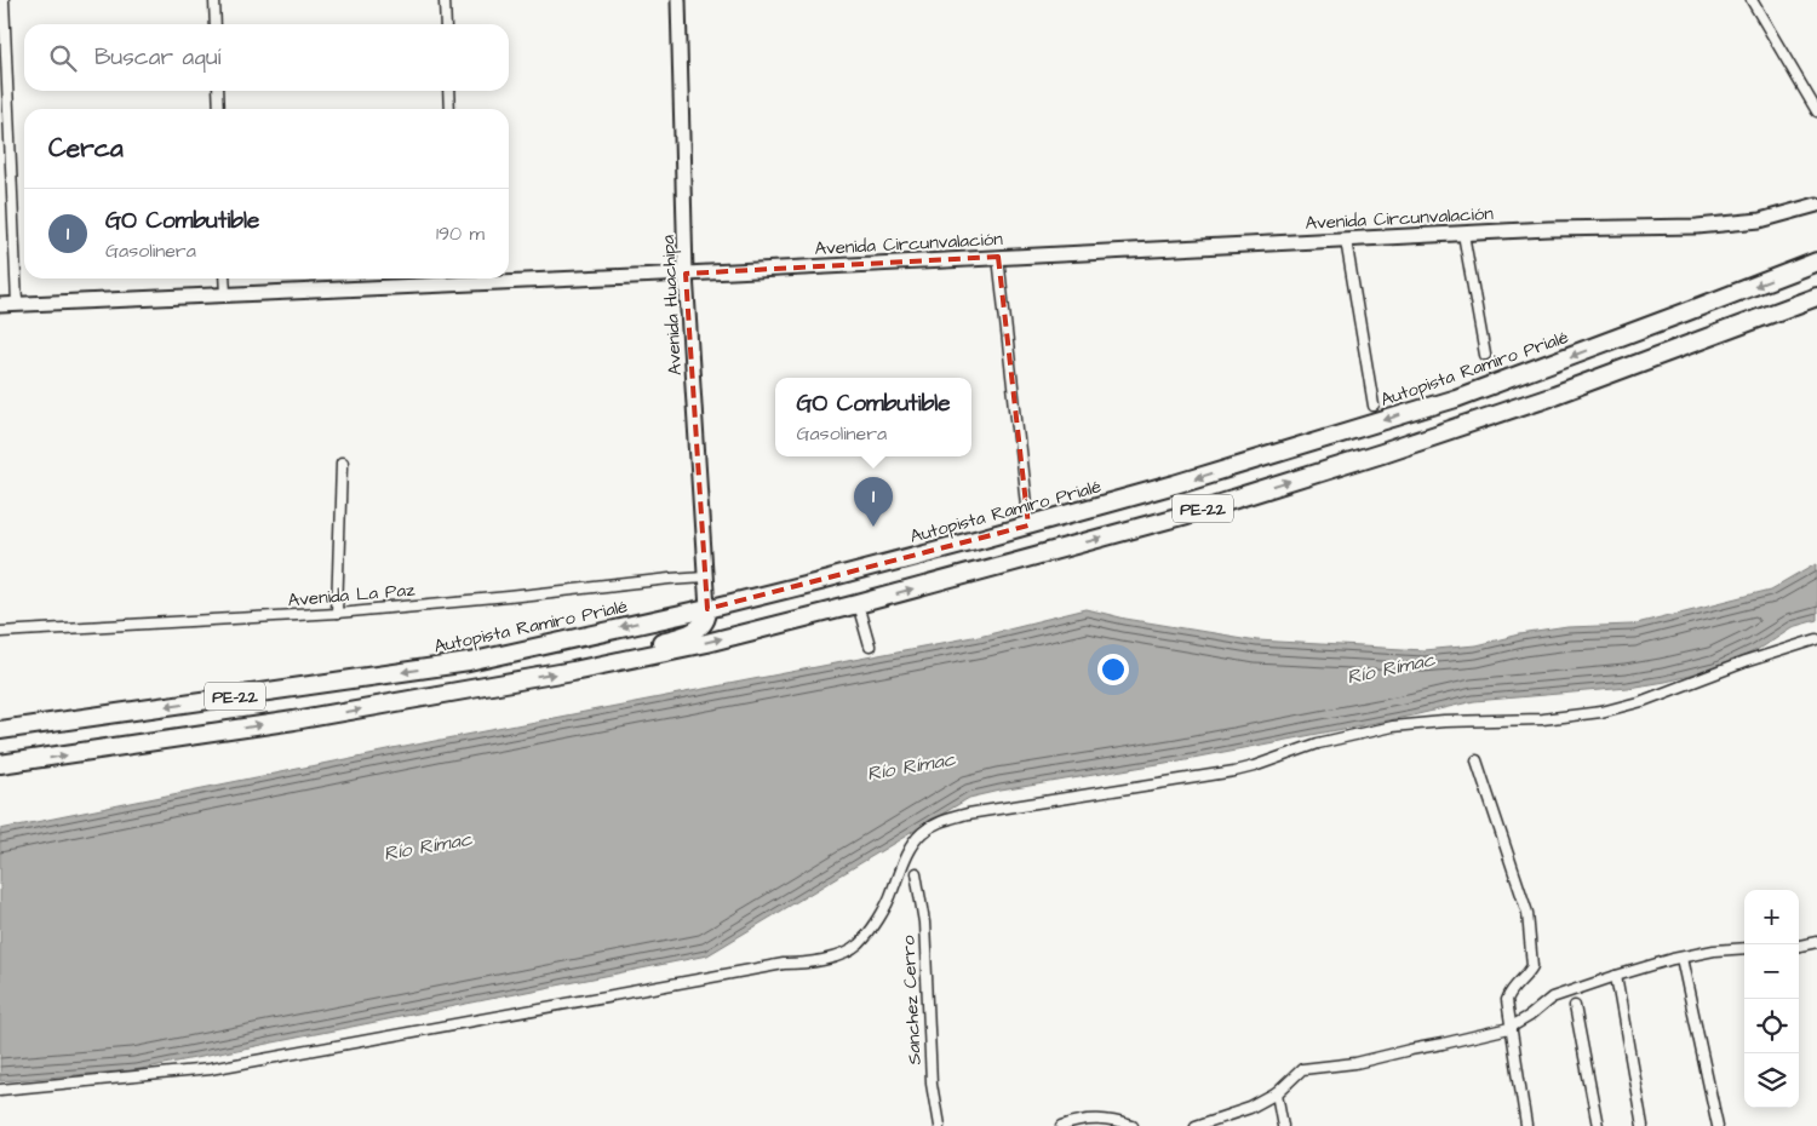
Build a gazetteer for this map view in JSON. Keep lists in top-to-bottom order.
{
  "streets": {
    "highway": ["Autopista Ramiro Prialé", "PE-22"],
    "street": [
      "Avenida Circunvalación",
      "Avenida Huachipa",
      "Avenida La Paz",
      "Sanchez Cerro"
    ]
  },
  "crossings": [
    ["Avenida Circunvalación", "Avenida Huachipa"],
    ["Avenida Huachipa", "Autopista Ramiro Prialé"],
    ["Avenida Huachipa", "Avenida La Paz"]
  ],
  "water": ["Río Rímac"],
  "page": {
    "search": "Buscar aquí",
    "heading": "Cerca",
    "list": [
      {
        "mark": "1",
        "name": "GO Combutible",
        "note": "Gasolinera",
        "value": "190 m"
      }
    ],
    "popup": ["GO Combutible", "Gasolinera"],
    "pins": "1",
    "map_buttons": ["+", "−"]
  }
}
